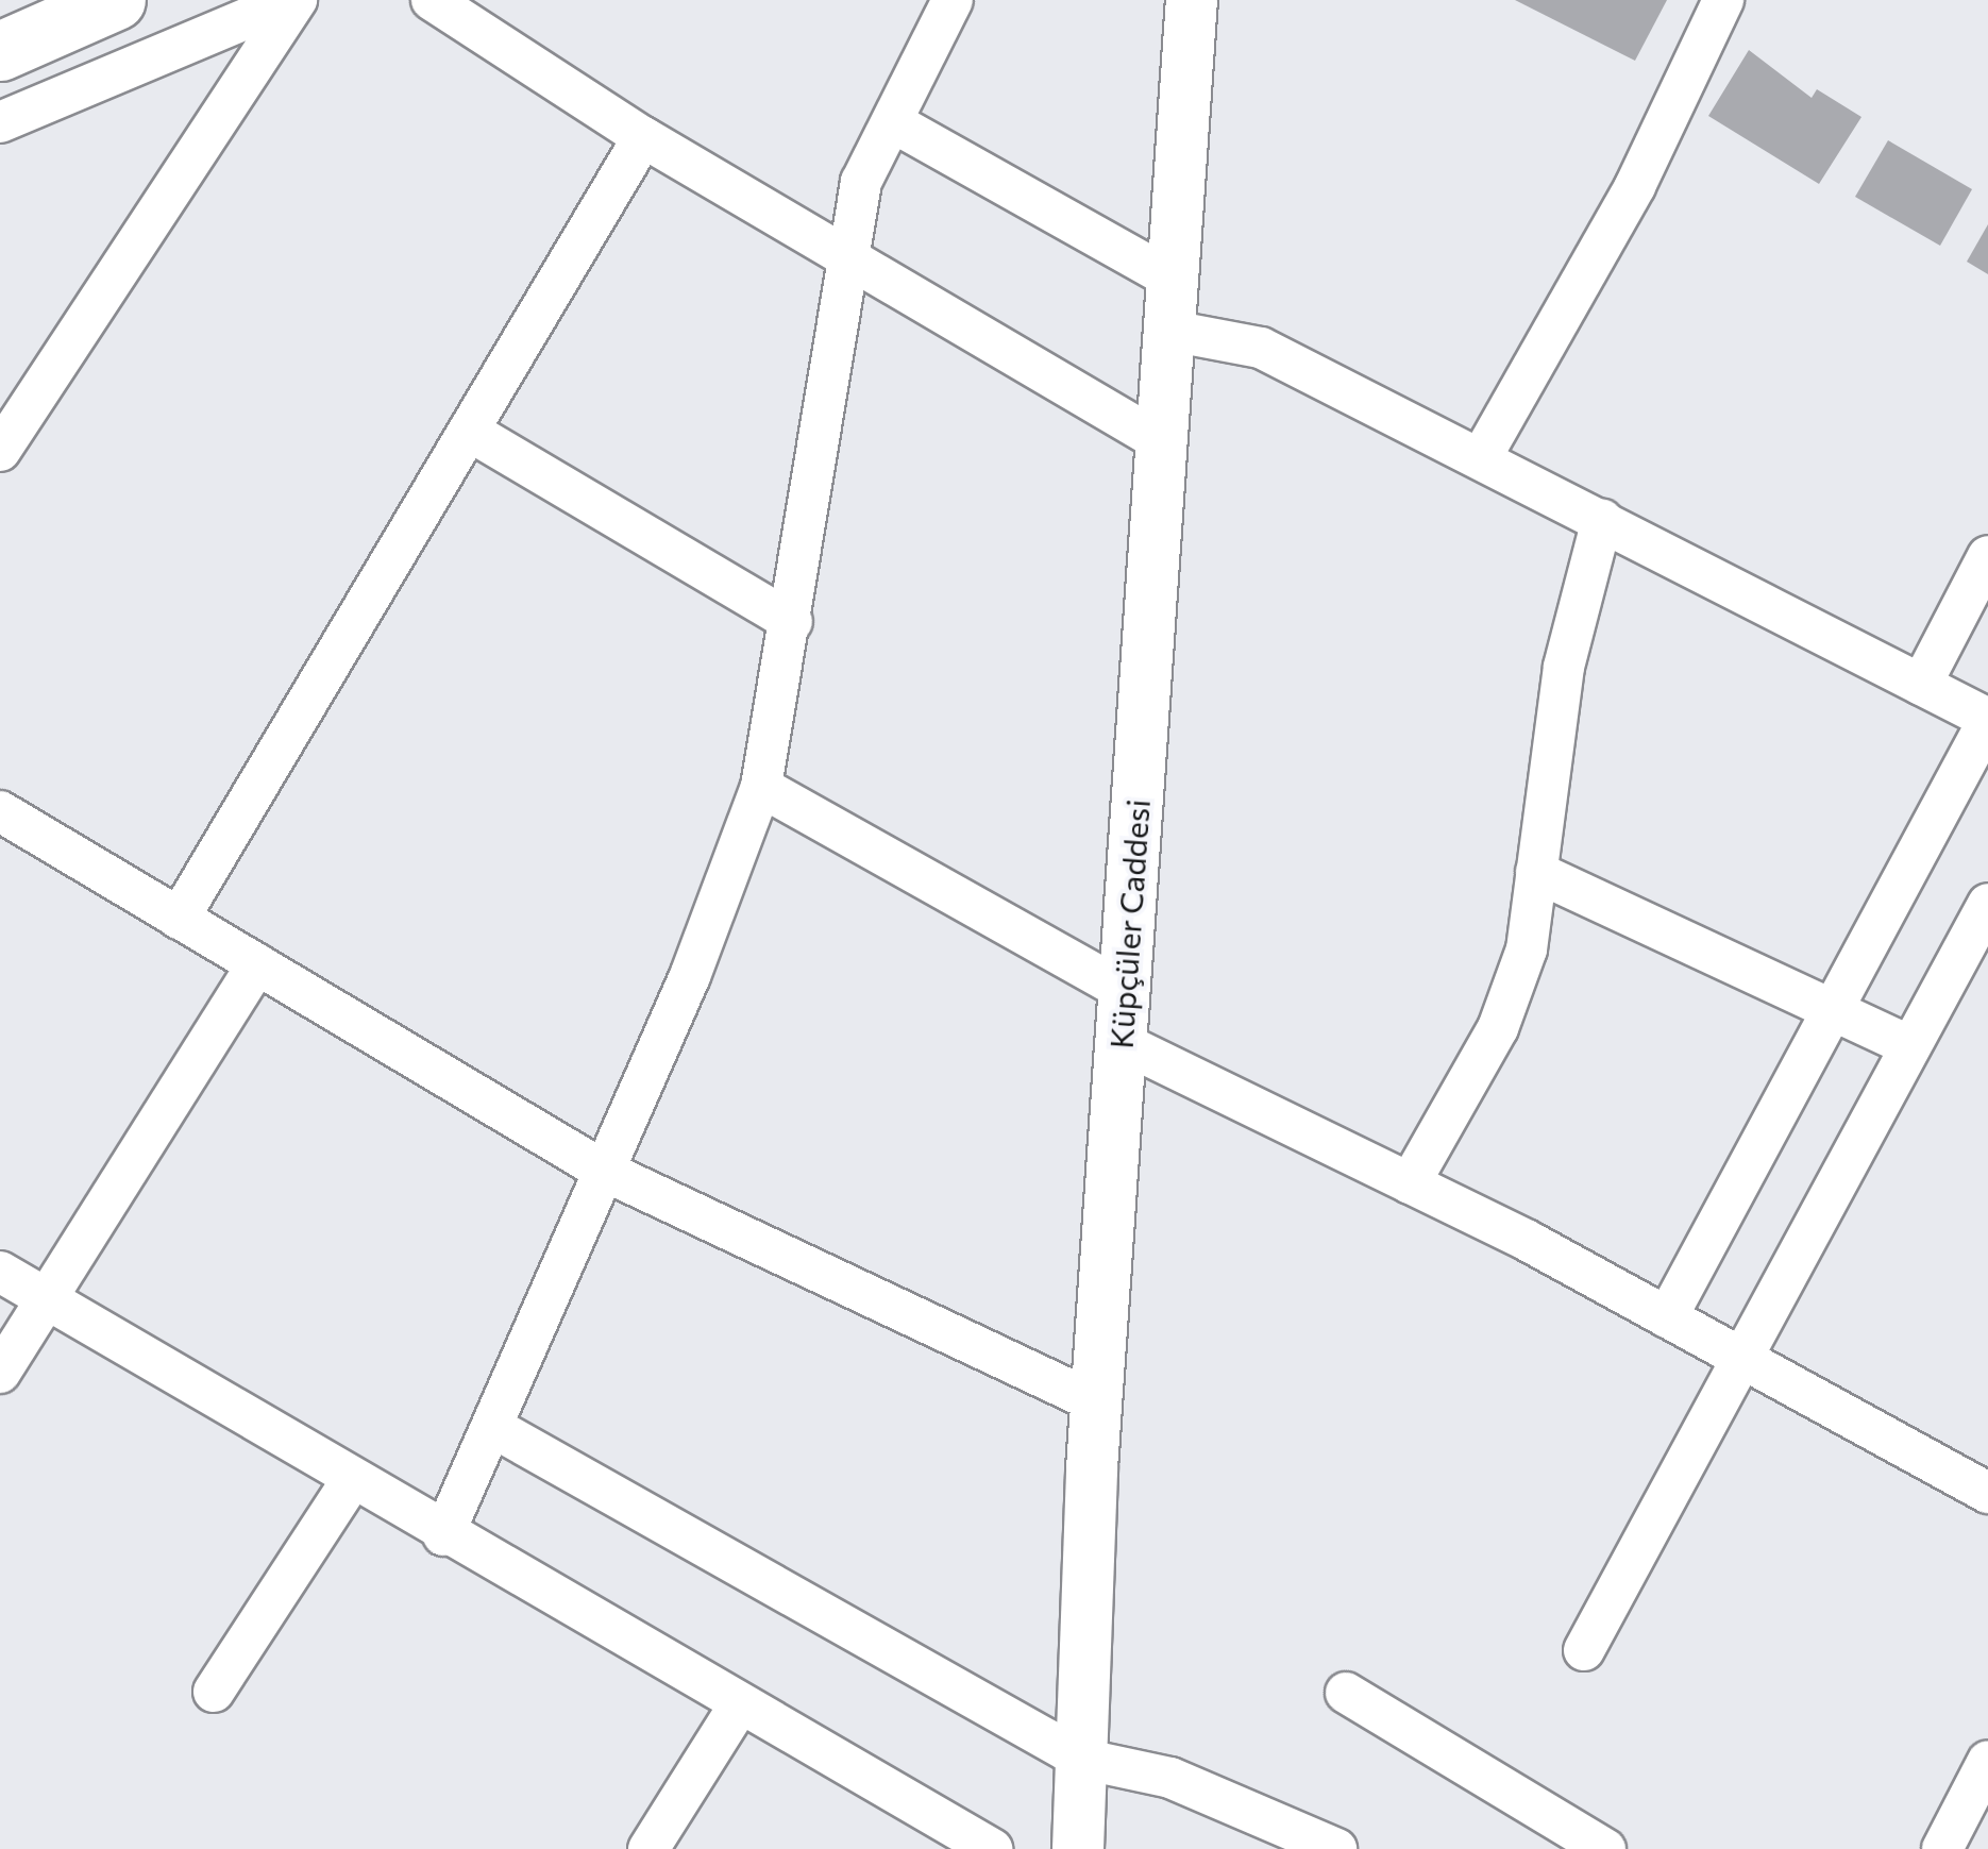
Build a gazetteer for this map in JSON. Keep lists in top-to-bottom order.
{
  "streets": {
    "street": ["Küpçüler Caddesi"]
  }
}
